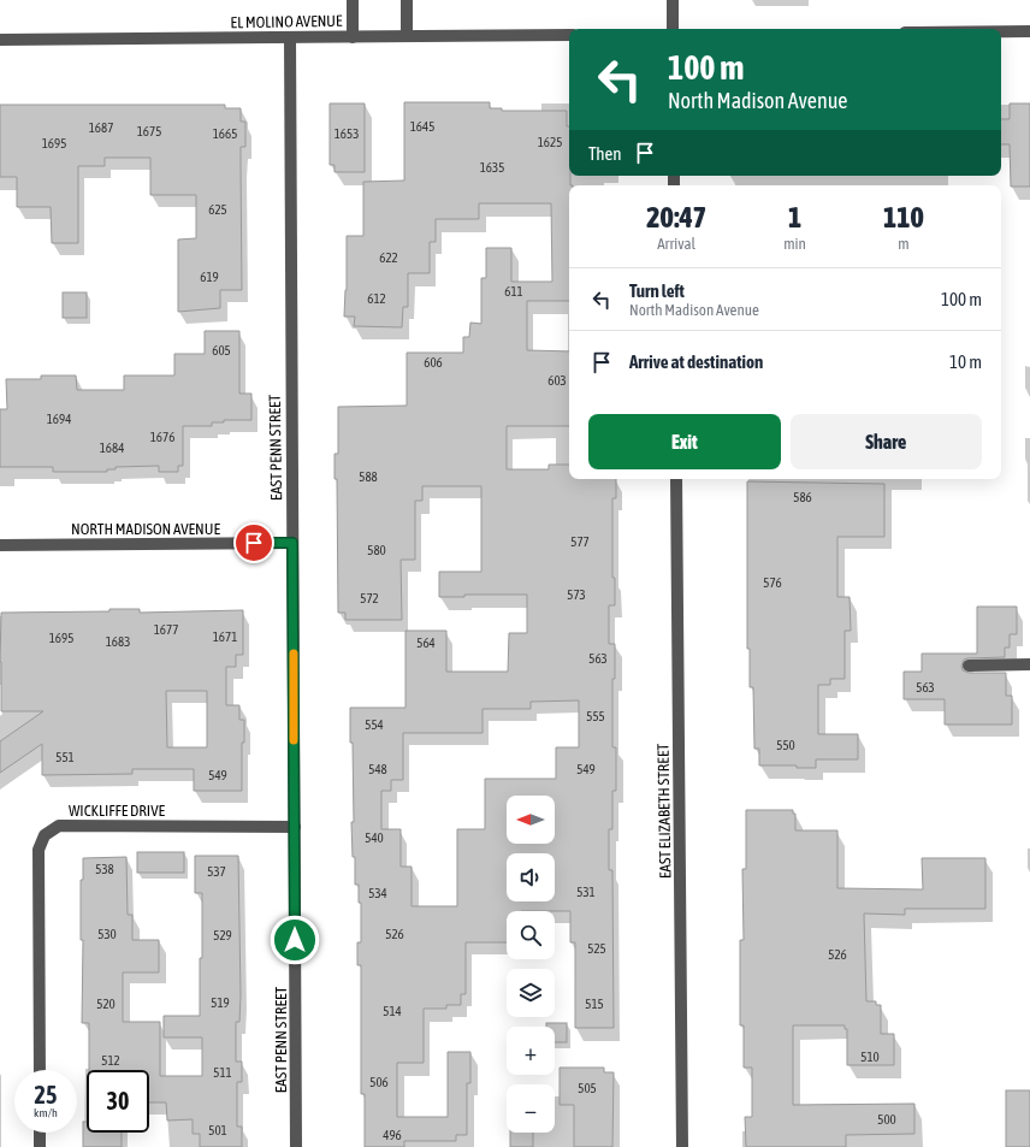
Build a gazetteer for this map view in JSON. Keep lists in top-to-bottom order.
{
  "streets": {
    "street": [
      "EL MOLINO AVENUE",
      "EAST PENN STREET",
      "NORTH MADISON AVENUE",
      "WICKLIFFE DRIVE",
      "EAST ELIZABETH STREET"
    ]
  },
  "crossings": [
    ["EL MOLINO AVENUE", "EAST PENN STREET"],
    ["EAST PENN STREET", "NORTH MADISON AVENUE"],
    ["EAST PENN STREET", "WICKLIFFE DRIVE"]
  ],
  "house_numbers": [
    "1645",
    "1687",
    "1675",
    "1665",
    "1653",
    "1625",
    "1695",
    "1635",
    "625",
    "622",
    "619",
    "611",
    "612",
    "605",
    "606",
    "603",
    "1694",
    "1676",
    "1684",
    "588",
    "586",
    "577",
    "580",
    "576",
    "573",
    "572",
    "1677",
    "1671",
    "1695",
    "1683",
    "564",
    "563",
    "563",
    "555",
    "554",
    "550",
    "551",
    "548",
    "549",
    "549",
    "540",
    "538",
    "537",
    "531",
    "534",
    "530",
    "526",
    "529",
    "525",
    "526",
    "519",
    "520",
    "515",
    "514",
    "510",
    "512",
    "511",
    "506",
    "505",
    "500",
    "501",
    "496"
  ],
  "north": "left",
  "page": {
    "turn": ["100 m", "North Madison Avenue"],
    "then": "Then",
    "eta": [
      "20:47",
      "Arrival",
      "1",
      "min",
      "110",
      "m"
    ],
    "list": [
      {
        "name": "Turn left",
        "note": "North Madison Avenue",
        "value": "100 m"
      },
      {
        "name": "Arrive at destination",
        "value": "10 m"
      }
    ],
    "buttons": ["Exit", "Share"],
    "map_buttons": ["+", "−"],
    "speed": "25 km/h",
    "limit": "30"
  }
}
